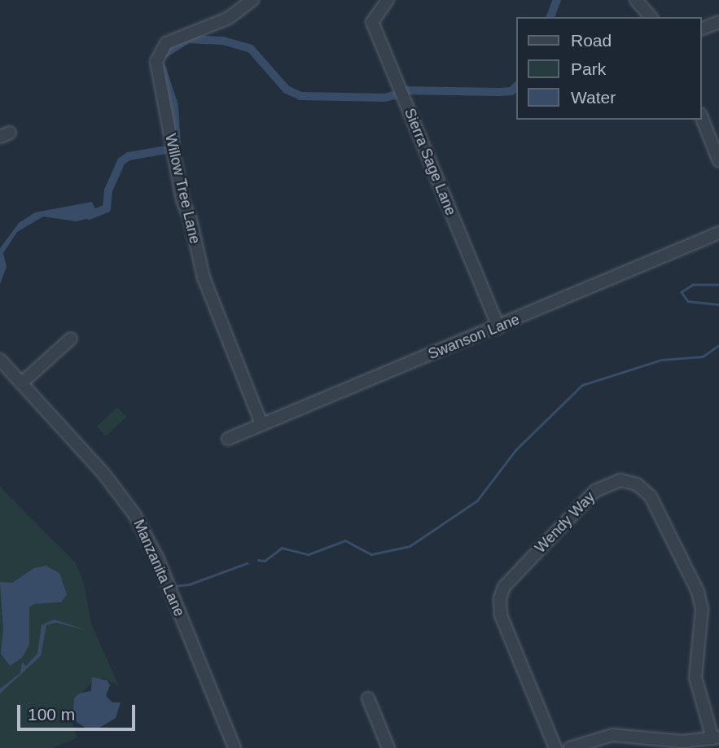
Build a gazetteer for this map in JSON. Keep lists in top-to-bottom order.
{
  "streets": {
    "street": [
      "Sierra Sage Lane",
      "Willow Tree Lane",
      "Swanson Lane",
      "Wendy Way",
      "Manzanita Lane"
    ]
  },
  "crossings": [
    ["Sierra Sage Lane", "Swanson Lane"],
    ["Willow Tree Lane", "Swanson Lane"]
  ],
  "legend": ["Road", "Park", "Water"],
  "scale_bar": "100 m"
}
